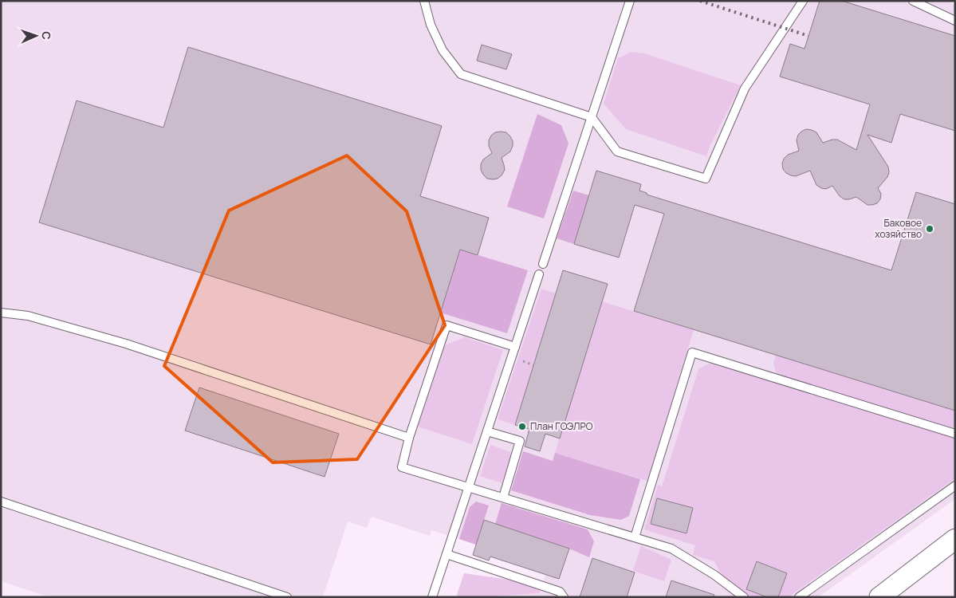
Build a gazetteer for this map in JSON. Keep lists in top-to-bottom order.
{
  "places": ["Баковое хозяйство", "План ГОЭЛРО"],
  "north": "right"
}
